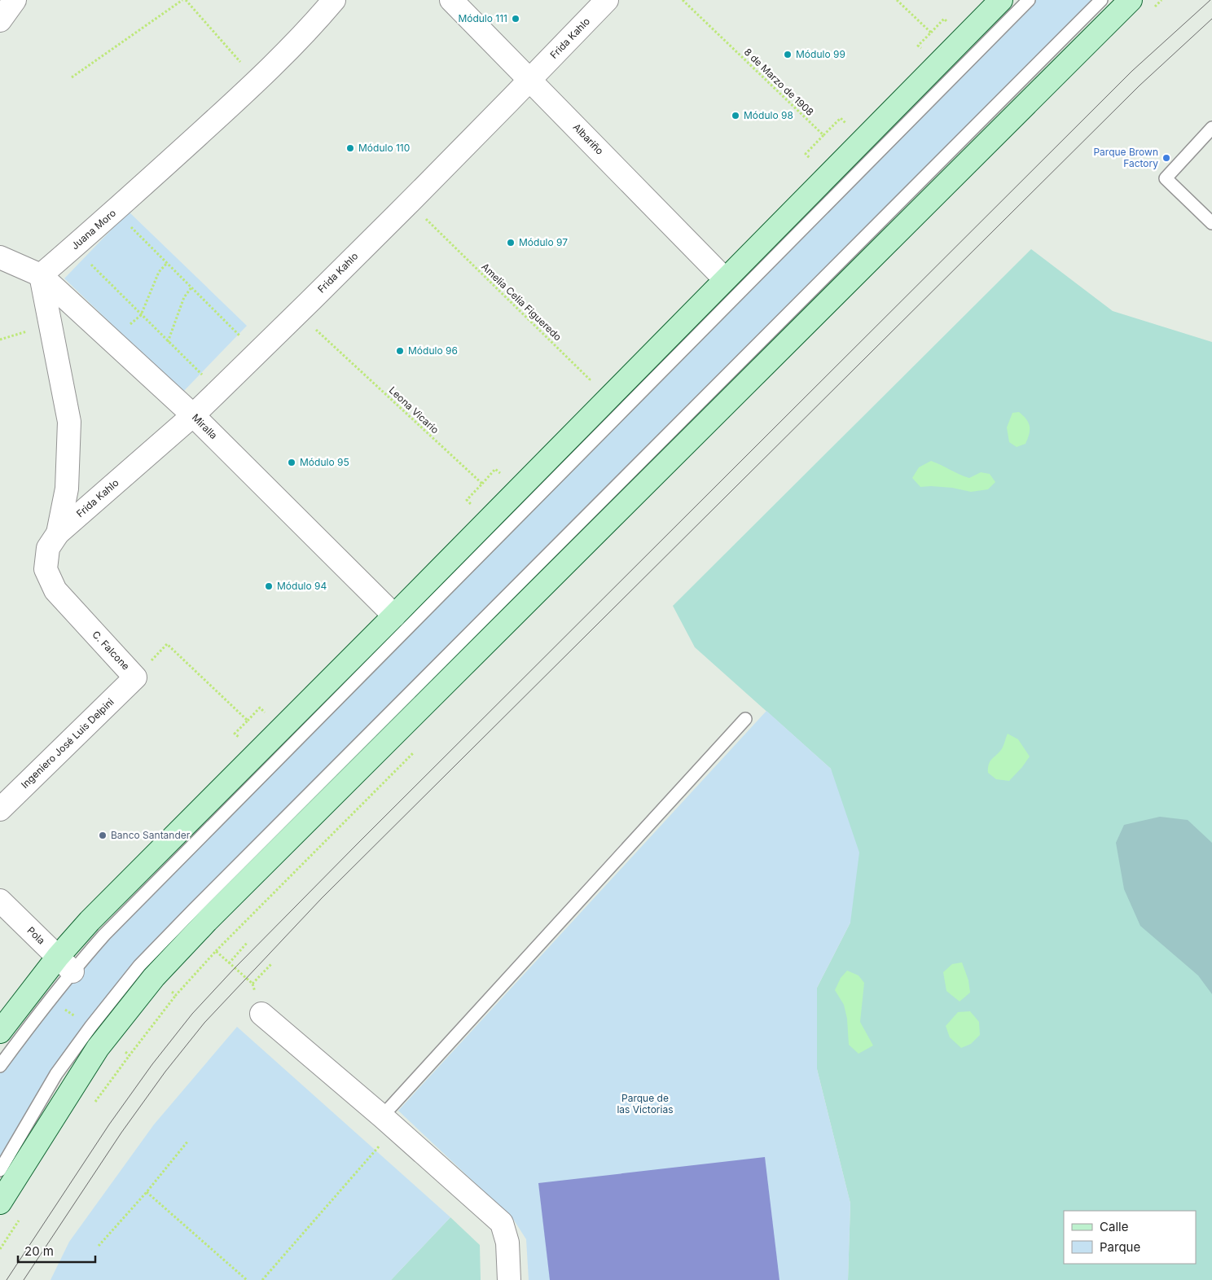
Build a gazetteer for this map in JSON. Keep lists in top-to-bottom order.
{
  "streets": {
    "street": [
      "Frida Kahlo",
      "Albariño",
      "Juana Moro",
      "Miralla",
      "C. Falcone",
      "Ingeniero José Luis Delpini",
      "Pola"
    ],
    "path": ["8 de Marzo de 1908", "Amelia Celia Figueredo", "Leona Vicario"]
  },
  "crossings": [
    ["Frida Kahlo", "Albariño"],
    ["Frida Kahlo", "Amelia Celia Figueredo"],
    ["Frida Kahlo", "Leona Vicario"],
    ["Frida Kahlo", "Miralla"],
    ["Frida Kahlo", "C. Falcone"],
    ["Juana Moro", "Miralla"],
    ["C. Falcone", "Ingeniero José Luis Delpini"]
  ],
  "parks": ["Parque de las Victorias"],
  "places": [
    "Módulo 111",
    "Módulo 99",
    "Módulo 98",
    "Módulo 110",
    "Parque Brown Factory",
    "Módulo 97",
    "Módulo 96",
    "Módulo 95",
    "Módulo 94",
    "Banco Santander"
  ],
  "legend": ["Calle", "Parque"],
  "scale_bar": "20 m"
}
